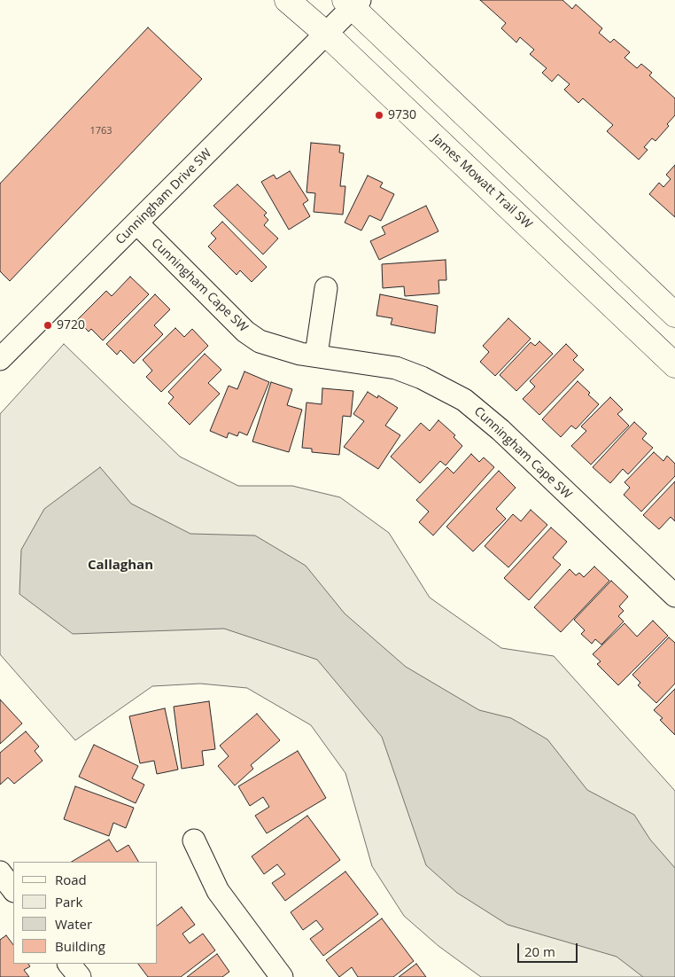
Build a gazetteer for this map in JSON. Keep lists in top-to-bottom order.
{
  "streets": {
    "main road": ["James Mowatt Trail SW"],
    "street": ["Cunningham Drive SW", "Cunningham Cape SW"]
  },
  "crossings": [
    ["James Mowatt Trail SW", "Cunningham Drive SW"],
    ["Cunningham Drive SW", "Cunningham Cape SW"]
  ],
  "districts": ["Callaghan"],
  "places": ["9730", "9720"],
  "house_numbers": ["1763"],
  "legend": [
    "Road",
    "Park",
    "Water",
    "Building"
  ],
  "scale_bar": "20 m"
}
